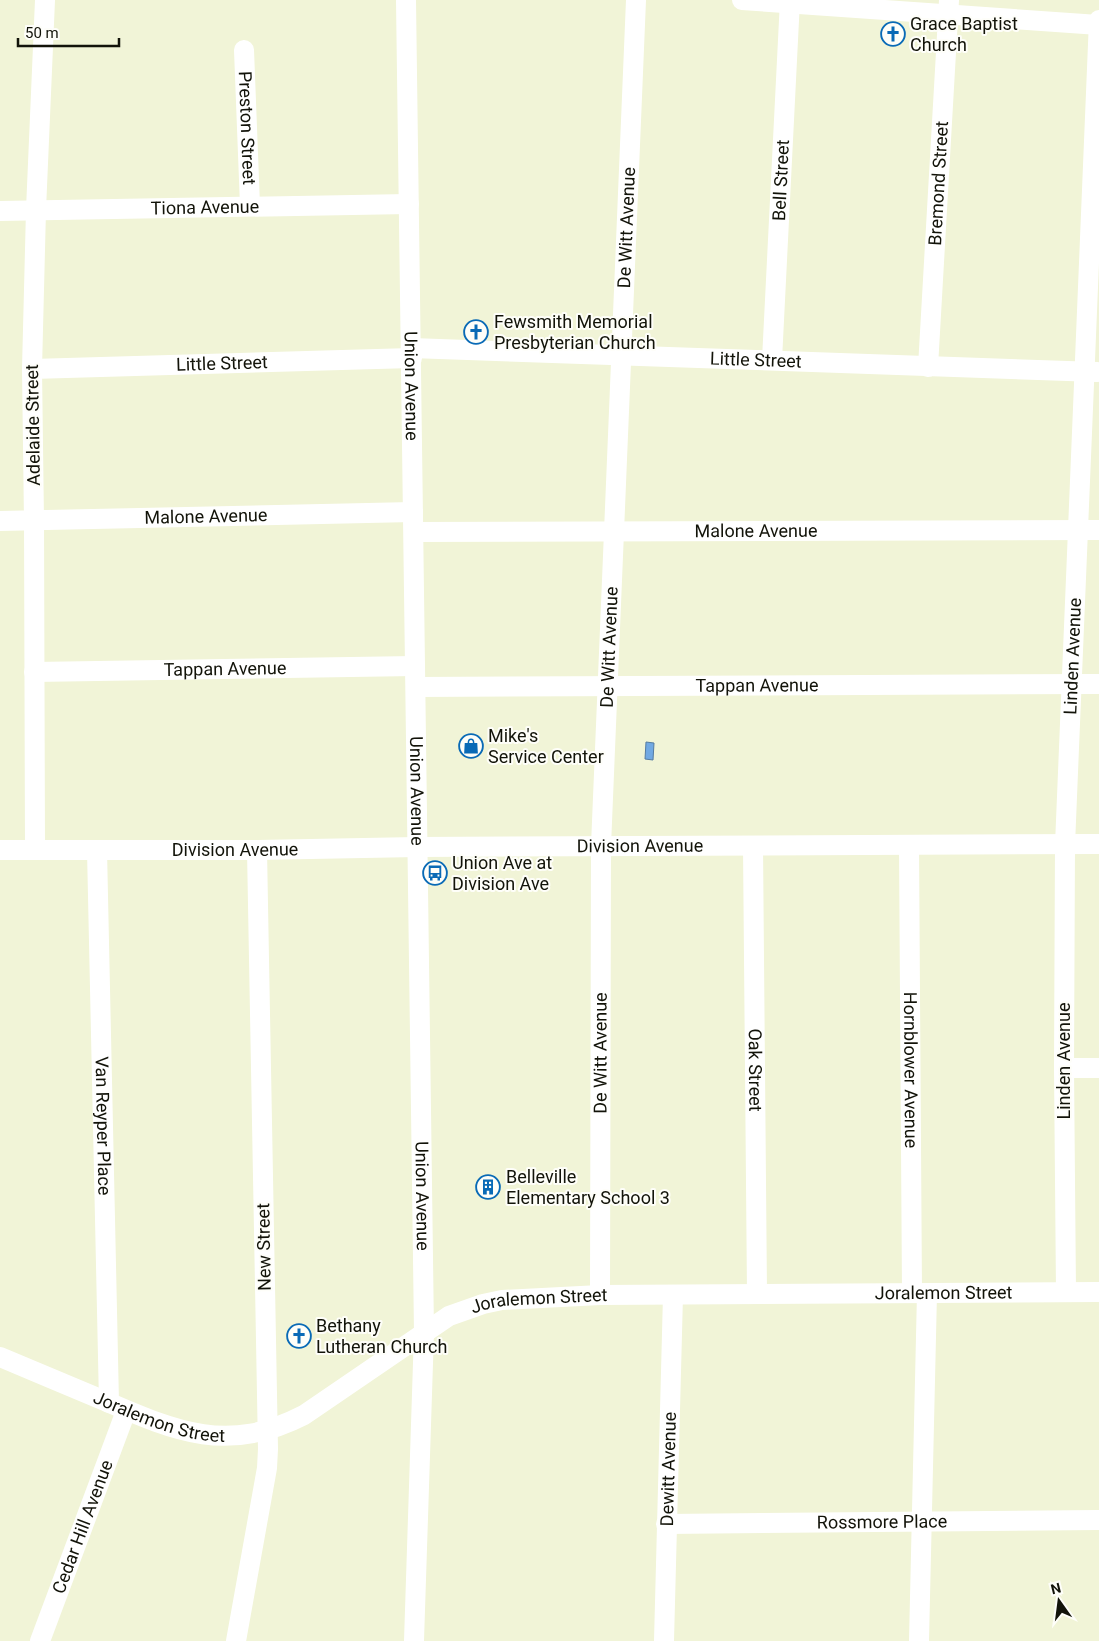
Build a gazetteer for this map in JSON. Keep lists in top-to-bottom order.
{
  "streets": {
    "street": [
      "Preston Street",
      "Bell Street",
      "Bremond Street",
      "Tiona Avenue",
      "De Witt Avenue",
      "Little Street",
      "Union Avenue",
      "Adelaide Street",
      "Malone Avenue",
      "Linden Avenue",
      "Tappan Avenue",
      "Division Avenue",
      "Oak Street",
      "Hornblower Avenue",
      "Van Reyper Place",
      "New Street",
      "Joralemon Street",
      "Dewitt Avenue",
      "Rossmore Place",
      "Cedar Hill Avenue"
    ]
  },
  "crossings": [
    ["Preston Street", "Tiona Avenue"],
    ["Bell Street", "Little Street"],
    ["Bremond Street", "Little Street"],
    ["Tiona Avenue", "Union Avenue"],
    ["Tiona Avenue", "Adelaide Street"],
    ["De Witt Avenue", "Little Street"],
    ["De Witt Avenue", "Malone Avenue"],
    ["De Witt Avenue", "Tappan Avenue"],
    ["De Witt Avenue", "Division Avenue"],
    ["De Witt Avenue", "Joralemon Street"],
    ["Little Street", "Union Avenue"],
    ["Little Street", "Adelaide Street"],
    ["Little Street", "Linden Avenue"],
    ["Union Avenue", "Malone Avenue"],
    ["Union Avenue", "Tappan Avenue"],
    ["Union Avenue", "Division Avenue"],
    ["Union Avenue", "Joralemon Street"],
    ["Adelaide Street", "Malone Avenue"],
    ["Adelaide Street", "Tappan Avenue"],
    ["Adelaide Street", "Division Avenue"],
    ["Malone Avenue", "Linden Avenue"],
    ["Linden Avenue", "Tappan Avenue"],
    ["Linden Avenue", "Division Avenue"],
    ["Linden Avenue", "Joralemon Street"],
    ["Division Avenue", "Oak Street"],
    ["Division Avenue", "Hornblower Avenue"],
    ["Division Avenue", "Van Reyper Place"],
    ["Division Avenue", "New Street"],
    ["Oak Street", "Joralemon Street"],
    ["Hornblower Avenue", "Joralemon Street"],
    ["Hornblower Avenue", "Rossmore Place"],
    ["Van Reyper Place", "Joralemon Street"],
    ["Van Reyper Place", "Cedar Hill Avenue"],
    ["New Street", "Joralemon Street"],
    ["Joralemon Street", "Dewitt Avenue"],
    ["Joralemon Street", "Cedar Hill Avenue"],
    ["Dewitt Avenue", "Rossmore Place"]
  ],
  "places": {
    "church": ["Grace Baptist Church", "Fewsmith Memorial Presbyterian Church", "Bethany Lutheran Church"],
    "shop": ["Mike's Service Center"],
    "bus stop": ["Union Ave at Division Ave"],
    "building": ["Belleville Elementary School 3"]
  },
  "scale_bar": "50 m",
  "north": "top"
}
